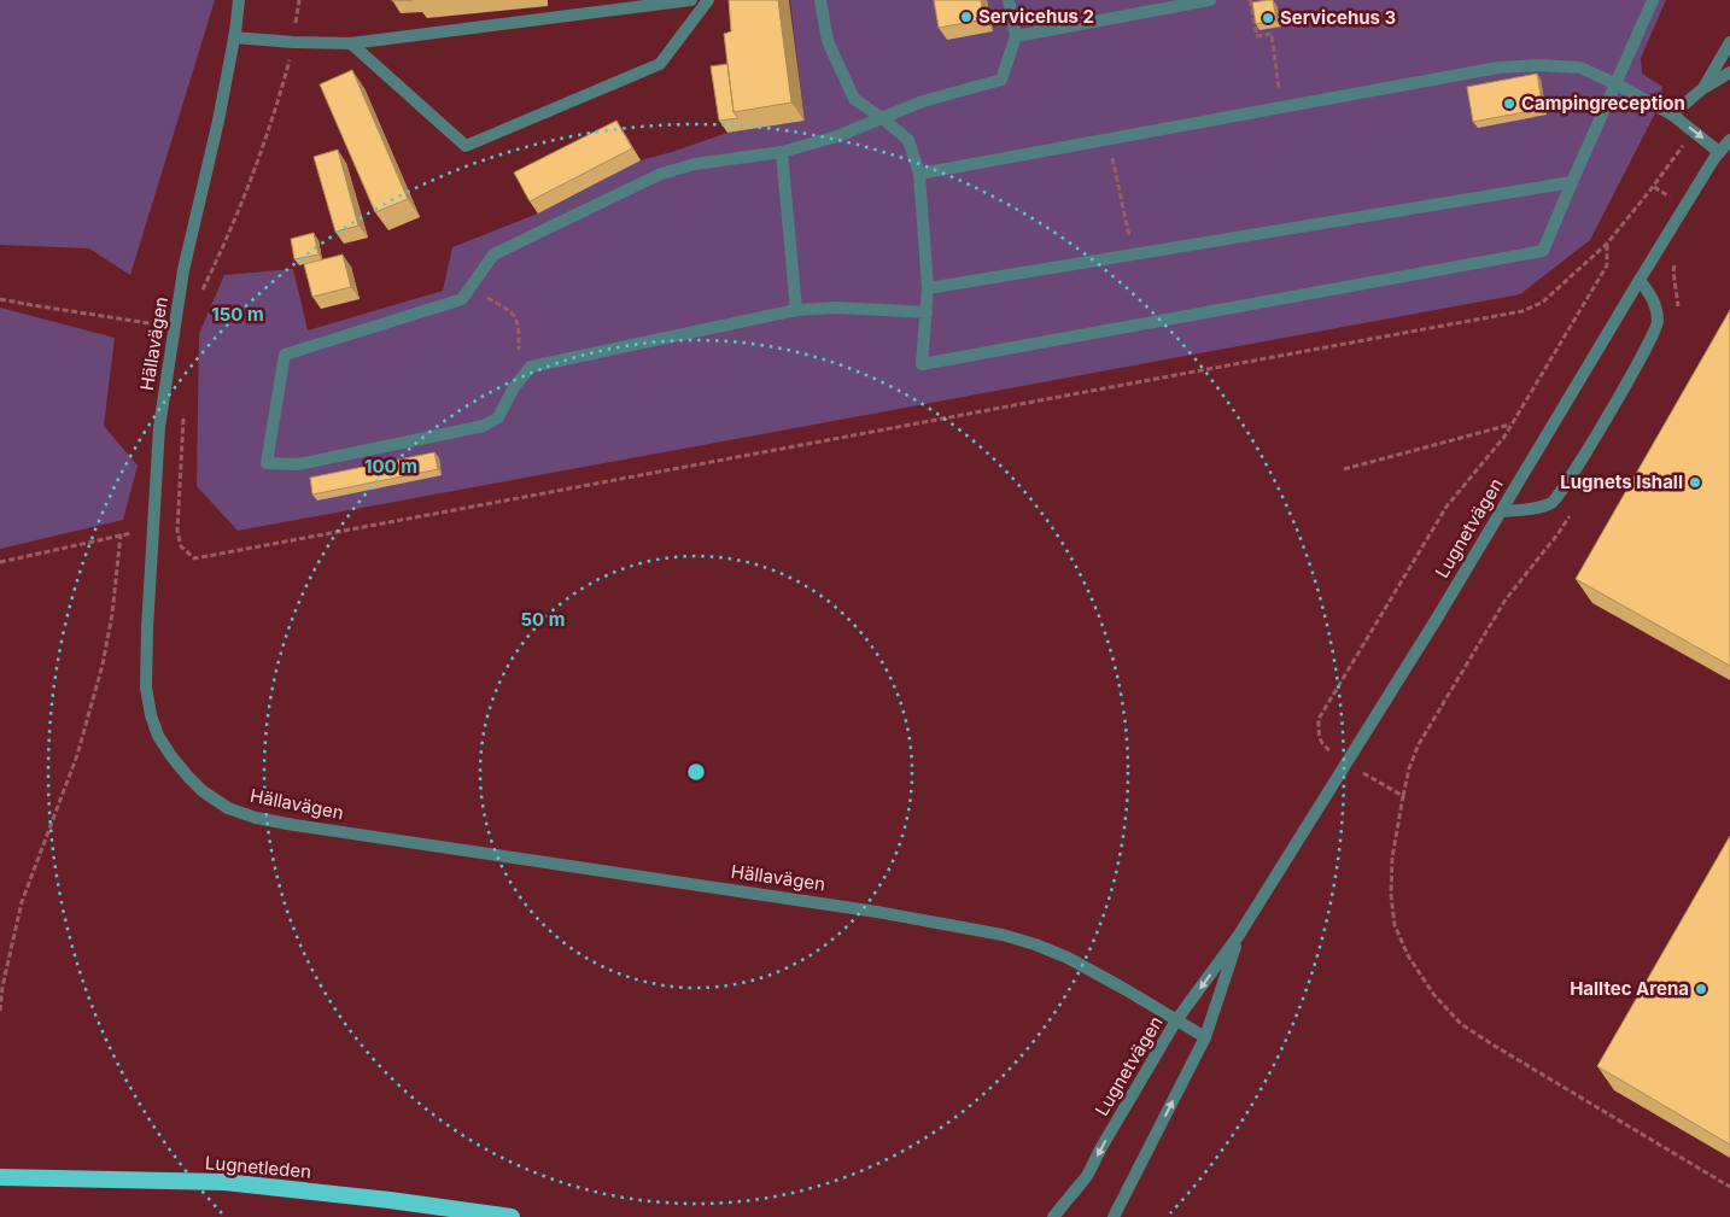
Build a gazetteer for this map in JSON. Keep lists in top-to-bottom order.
{
  "streets": {
    "highway": ["Lugnetleden"],
    "street": ["Hällavägen", "Lugnetvägen"]
  },
  "crossings": [
    ["Hällavägen", "Lugnetvägen"]
  ],
  "places": [
    "Servicehus 2",
    "Servicehus 3",
    "Campingreception",
    "Lugnets Ishall",
    "Halltec Arena"
  ],
  "rings": ["150 m", "100 m", "50 m"]
}
